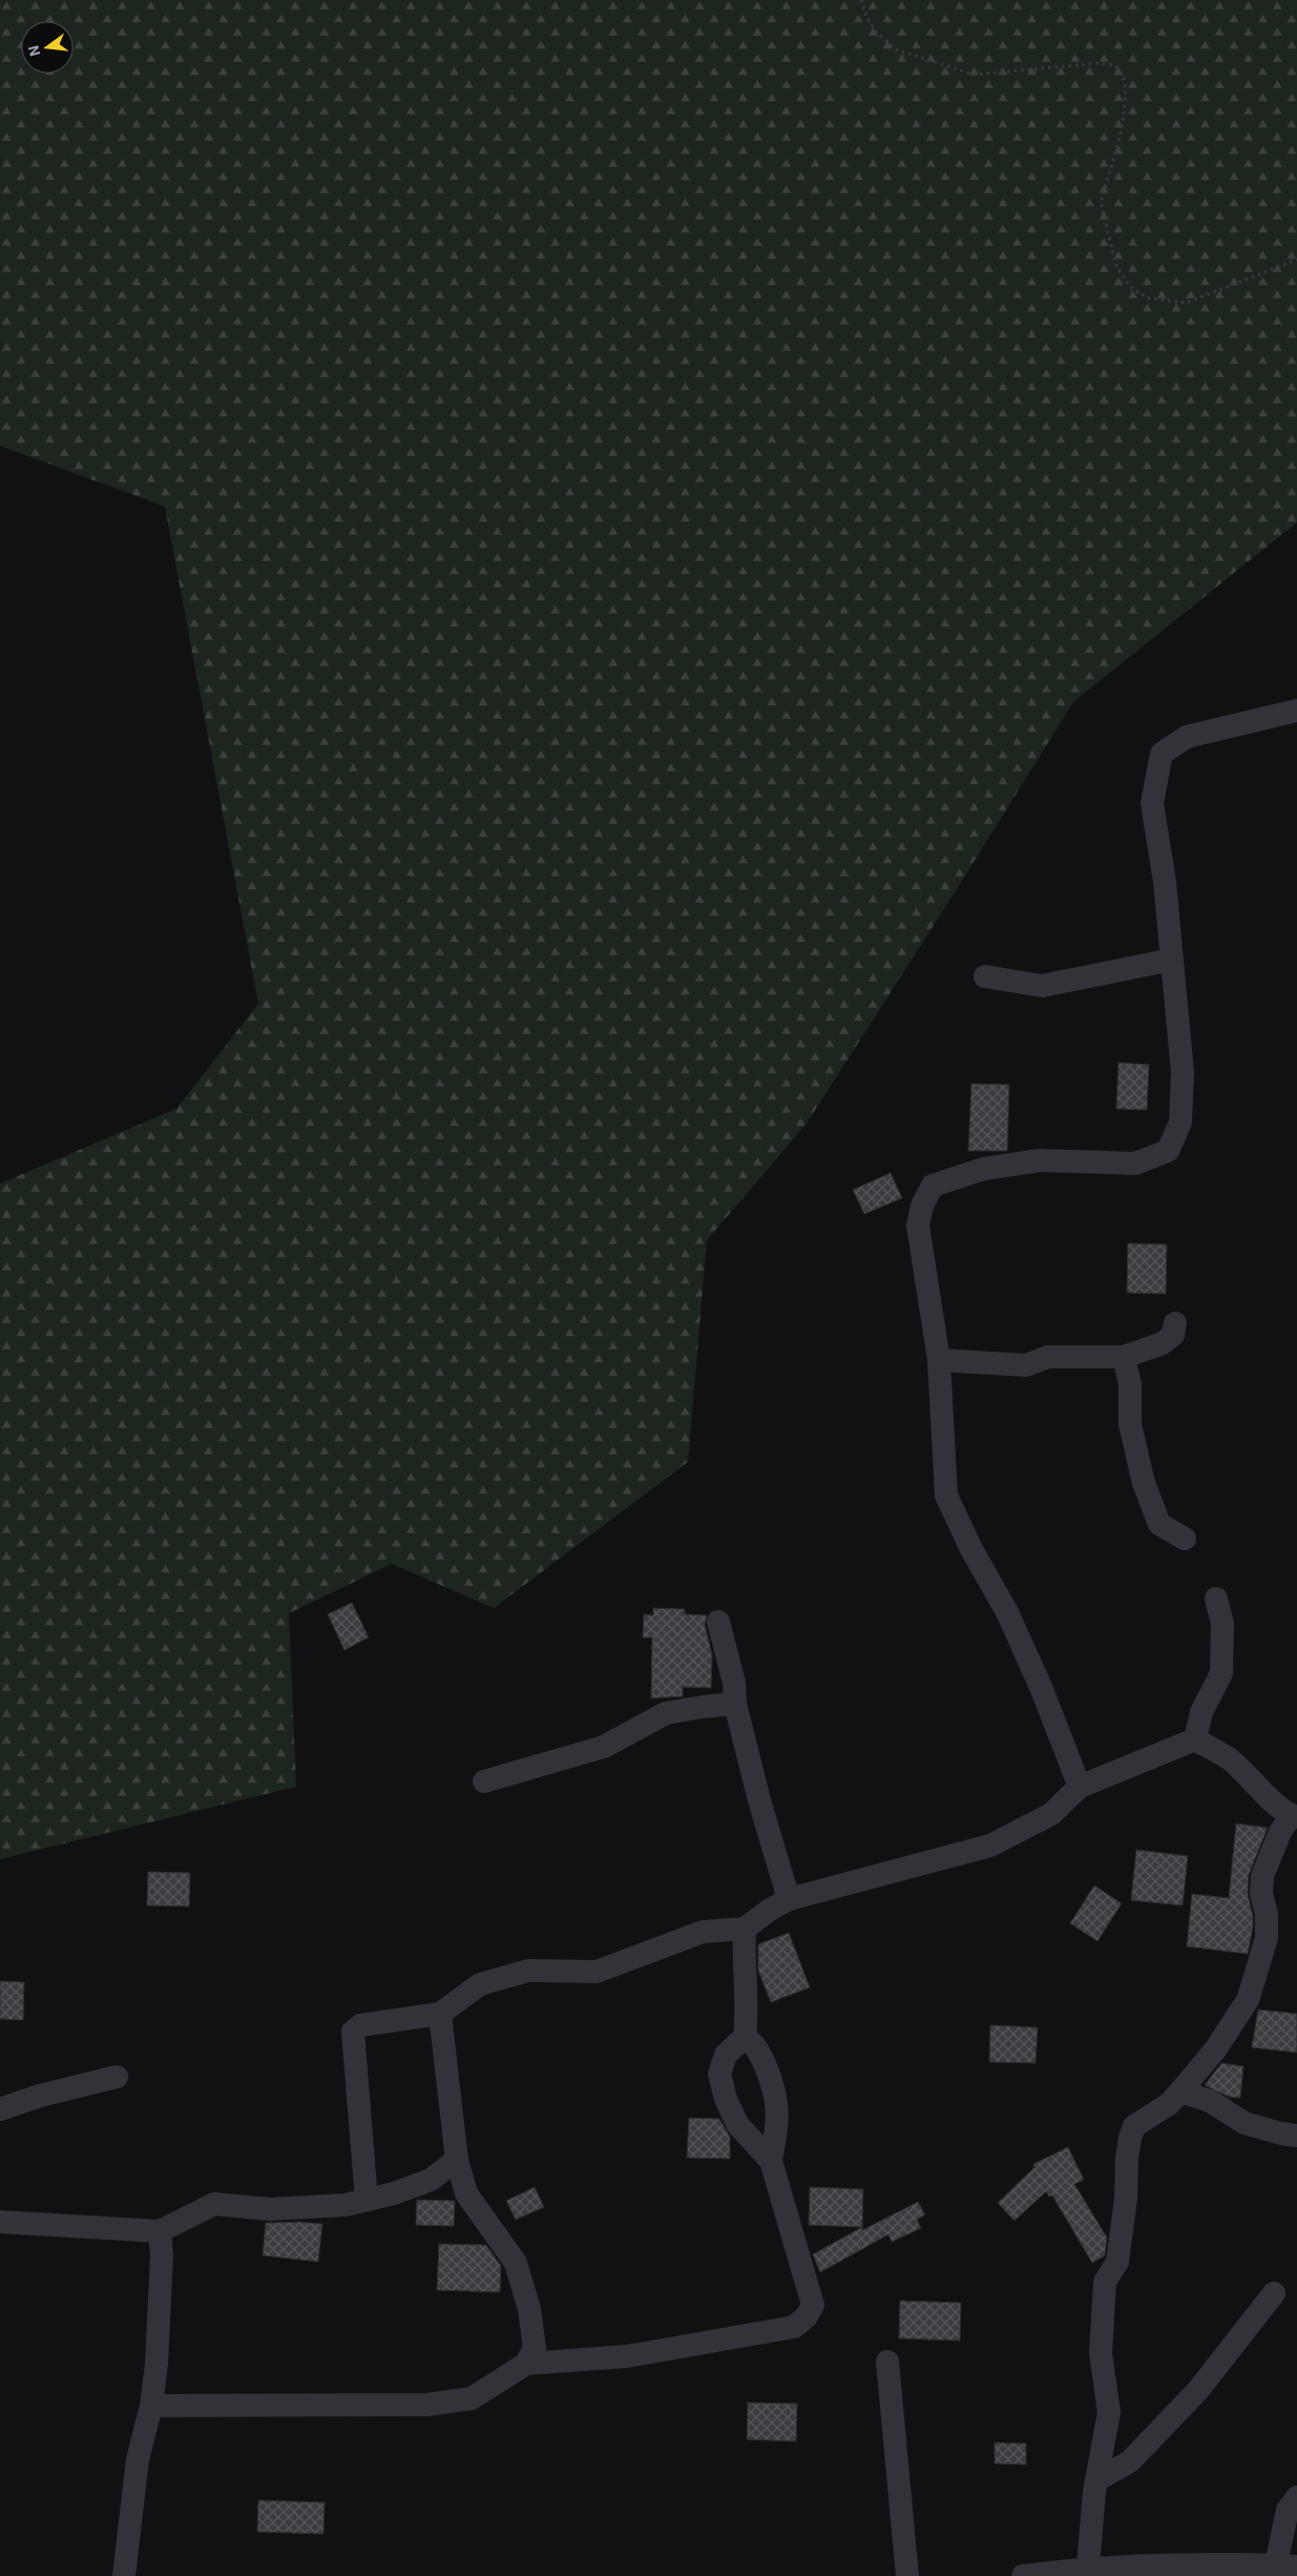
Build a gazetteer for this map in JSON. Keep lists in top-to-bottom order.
{
  "north": "left"
}
